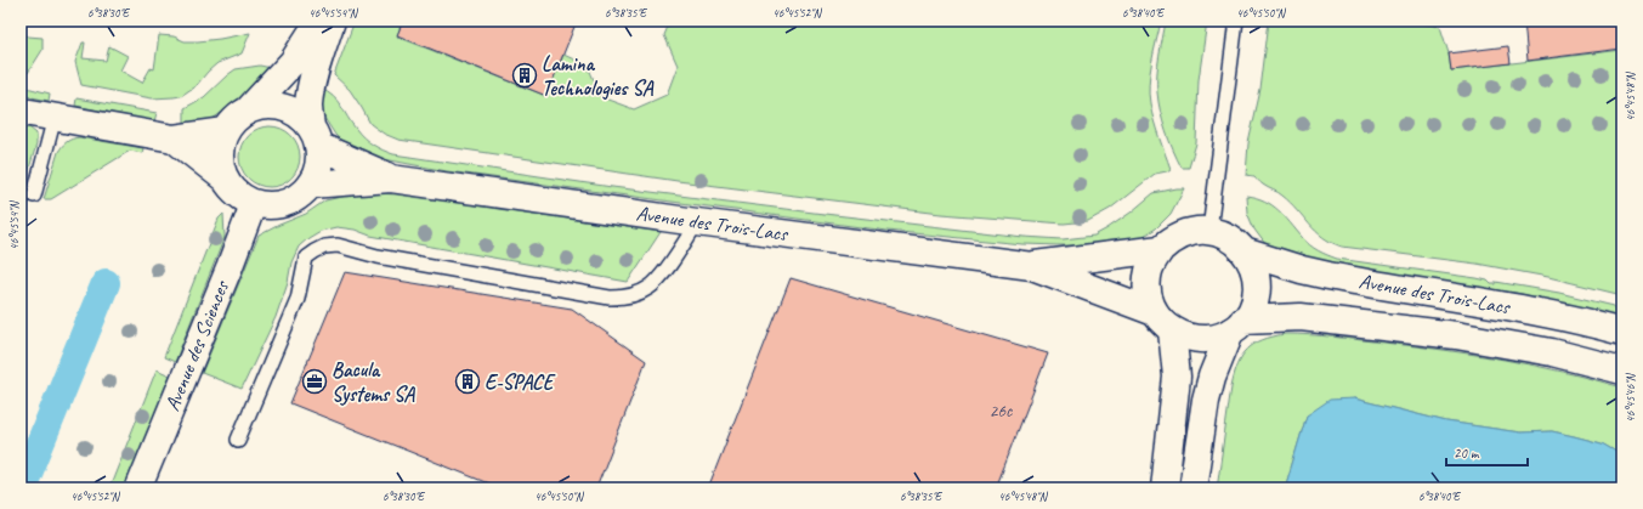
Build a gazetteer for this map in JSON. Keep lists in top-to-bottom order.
{
  "streets": {
    "main road": ["Avenue des Trois-Lacs"],
    "street": ["Avenue des Sciences"]
  },
  "crossings": [
    ["Avenue des Trois-Lacs", "Avenue des Sciences"]
  ],
  "places": {
    "building": ["Lamina Technologies SA", "E-SPACE"],
    "office": ["Bacula Systems SA"]
  },
  "house_numbers": ["26c"],
  "scale_bar": "20 m",
  "coordinates": [
    "6°38'30\"E",
    "46°45'54\"N",
    "6°38'35\"E",
    "46°45'52\"N",
    "6°38'40\"E",
    "46°45'50\"N",
    "46°45'48\"N",
    "46°45'46\"N"
  ]
}
